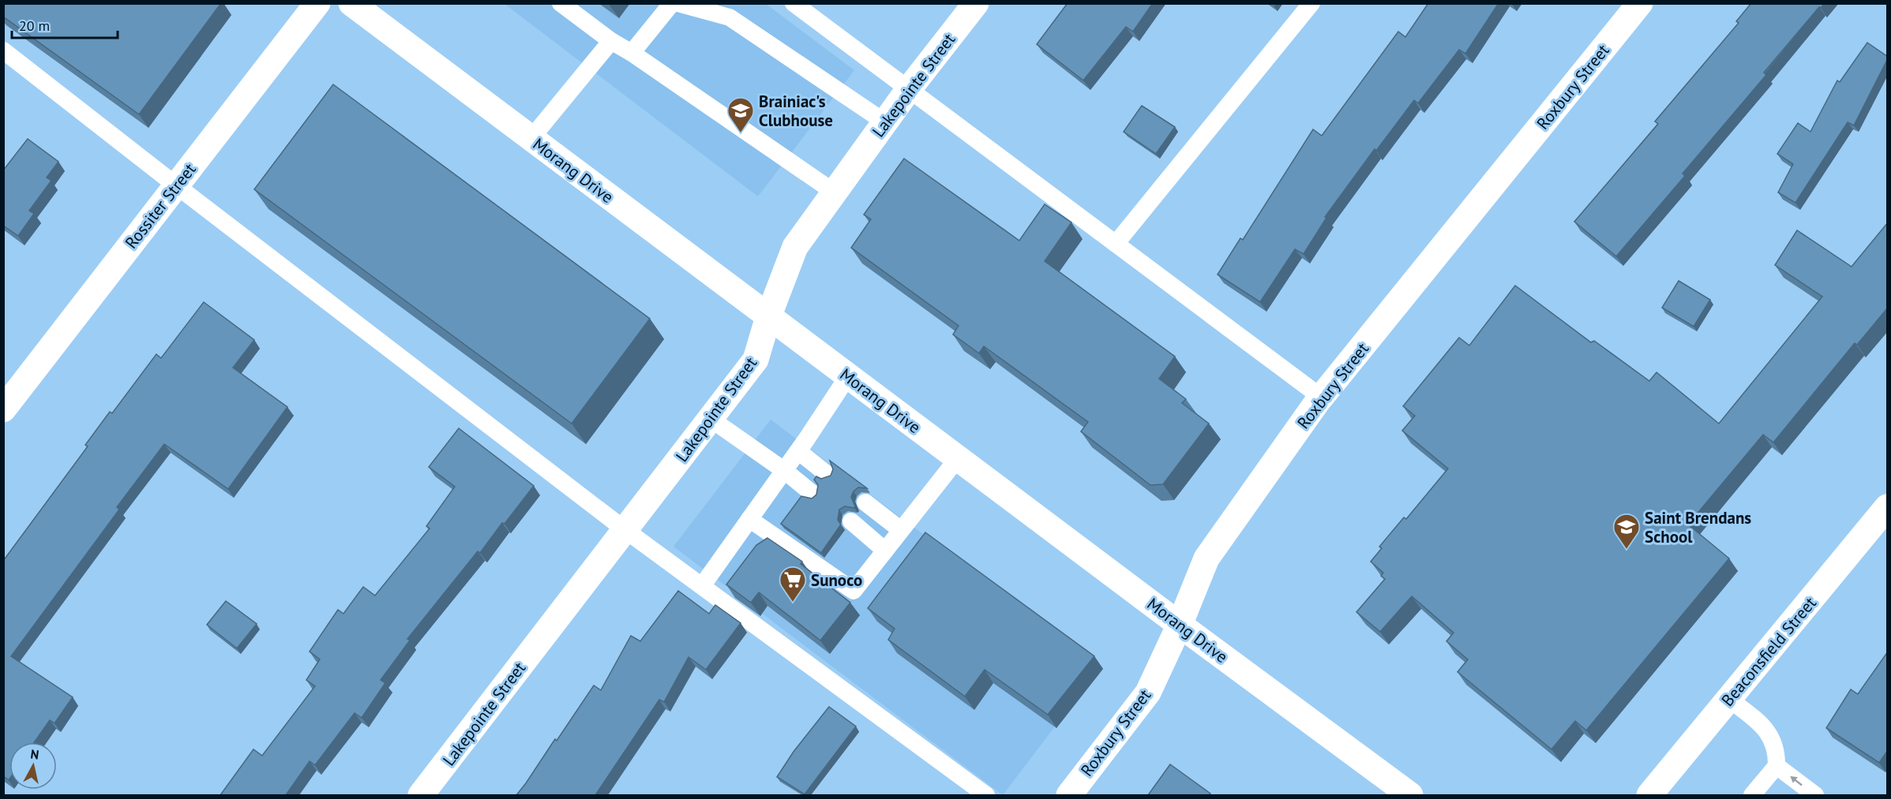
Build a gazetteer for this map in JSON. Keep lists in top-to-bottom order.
{
  "streets": {
    "street": [
      "Lakepointe Street",
      "Roxbury Street",
      "Morang Drive",
      "Rossiter Street",
      "Beaconsfield Street"
    ]
  },
  "crossings": [
    ["Lakepointe Street", "Morang Drive"],
    ["Roxbury Street", "Morang Drive"]
  ],
  "places": {
    "school or university": ["Brainiac's Clubhouse", "Saint Brendans School"],
    "supermarket": ["Sunoco"]
  },
  "scale_bar": "20 m",
  "north": "top"
}
